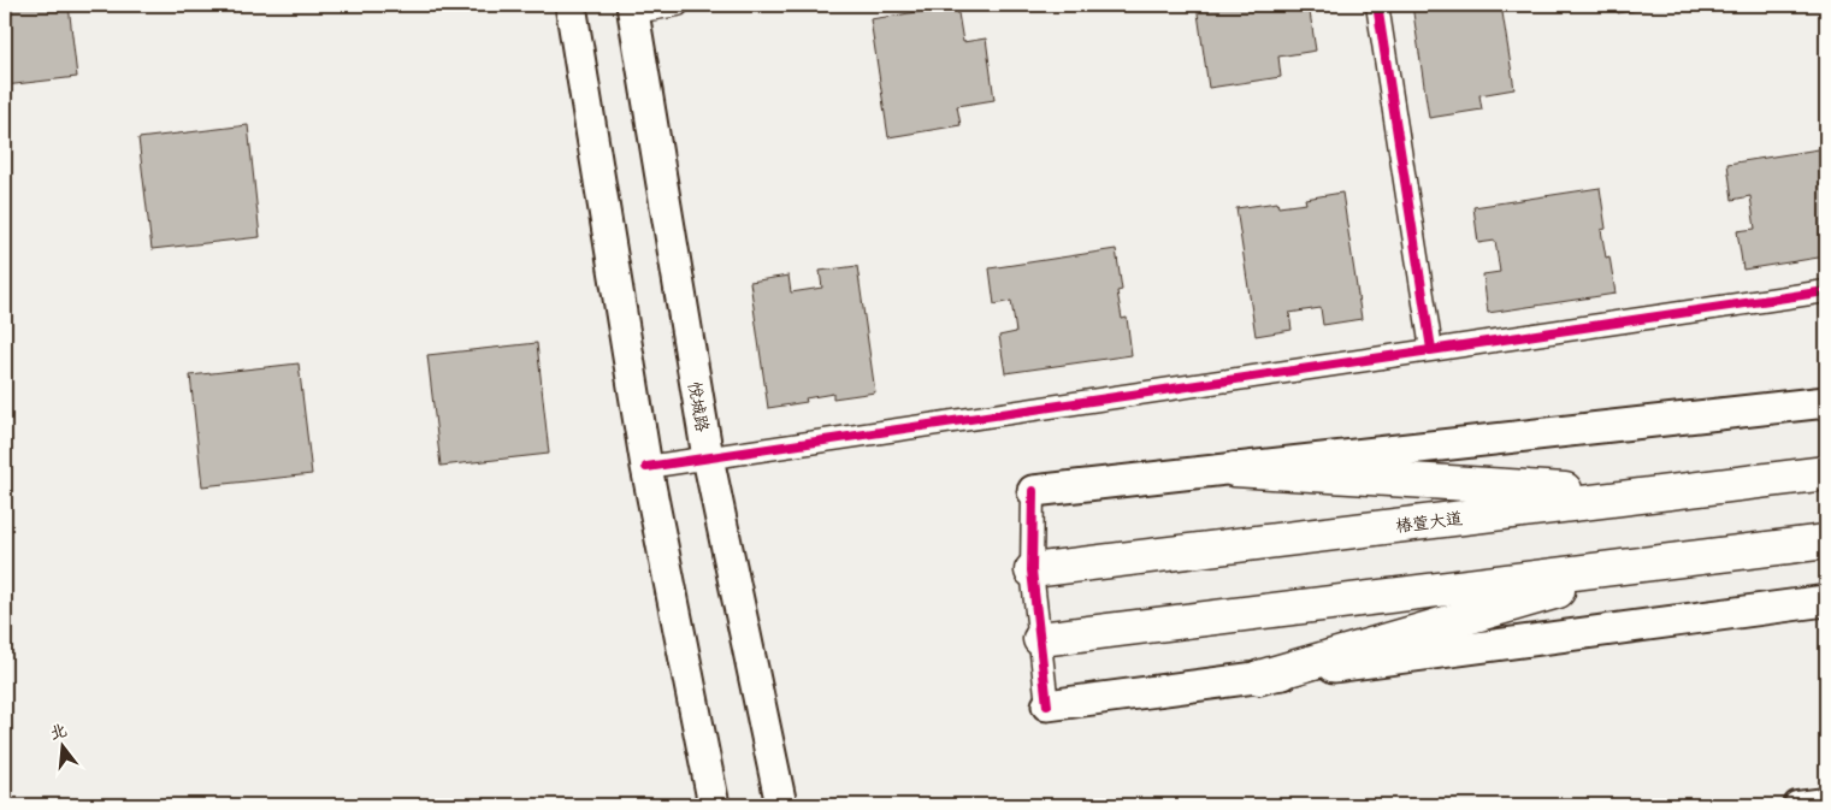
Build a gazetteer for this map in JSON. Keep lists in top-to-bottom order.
{
  "streets": {
    "highway": ["椿萱大道"],
    "main road": ["悦城路"]
  },
  "north": "top"
}
